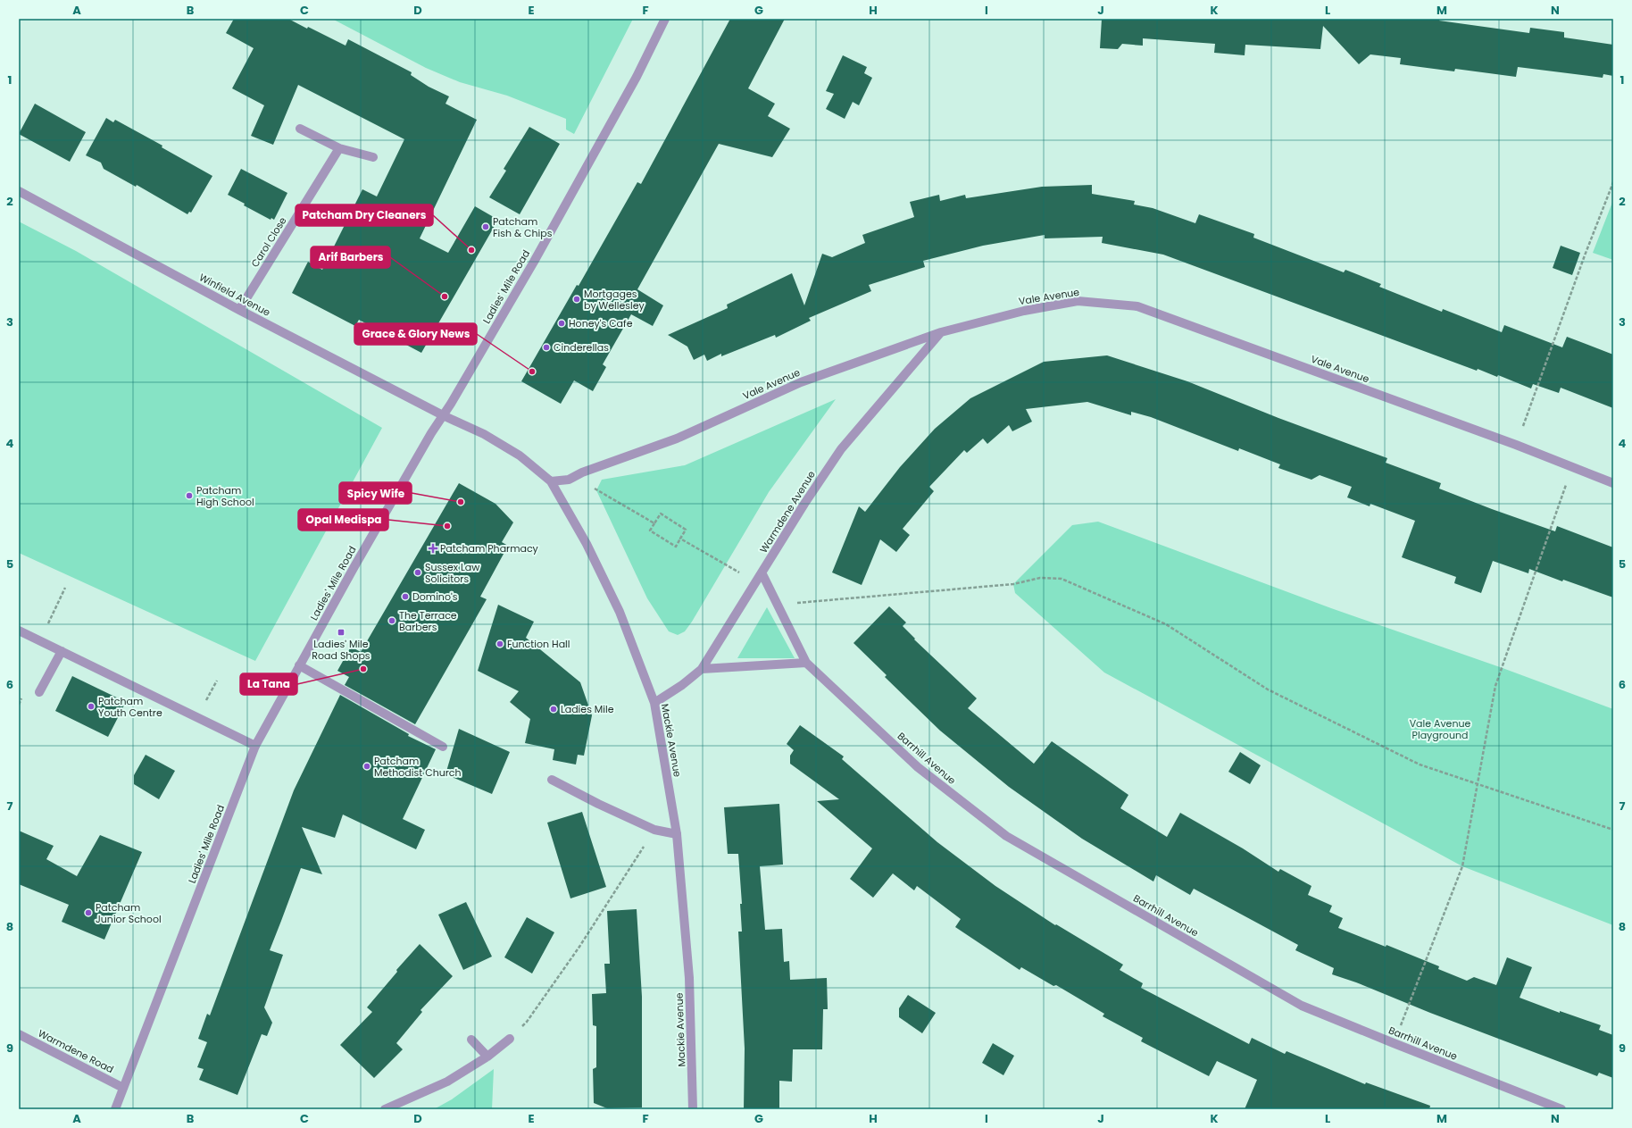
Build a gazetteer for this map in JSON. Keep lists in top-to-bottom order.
{
  "streets": {
    "street": [
      "Carol Close",
      "Ladies' Mile Road",
      "Winfield Avenue",
      "Vale Avenue",
      "Warmdene Avenue",
      "Mackie Avenue",
      "Barrhill Avenue",
      "Warmdene Road"
    ]
  },
  "crossings": [
    ["Carol Close", "Winfield Avenue"],
    ["Ladies' Mile Road", "Winfield Avenue"],
    ["Ladies' Mile Road", "Mackie Avenue"],
    ["Ladies' Mile Road", "Warmdene Road"],
    ["Winfield Avenue", "Mackie Avenue"],
    ["Vale Avenue", "Warmdene Avenue"],
    ["Vale Avenue", "Mackie Avenue"],
    ["Warmdene Avenue", "Mackie Avenue"],
    ["Warmdene Avenue", "Barrhill Avenue"]
  ],
  "parks": ["Vale Avenue Playground"],
  "places": {
    "other": [
      "Patcham Fish & Chips",
      "Patcham Dry Cleaners",
      "Arif Barbers",
      "Mortgages by Wellesley",
      "Honey's Cafe",
      "Cinderellas",
      "Grace & Glory News",
      "Patcham High School",
      "Spicy Wife",
      "Opal Medispa",
      "Sussex Law Solicitors",
      "Domino's",
      "The Terrace Barbers",
      "Function Hall",
      "La Tana",
      "Patcham Youth Centre",
      "Ladies Mile",
      "Patcham Methodist Church",
      "Patcham Junior School"
    ],
    "health": ["Patcham Pharmacy"],
    "transit": ["Ladies' Mile Road Shops"]
  },
  "grid": {
    "columns": [
      "A",
      "B",
      "C",
      "D",
      "E",
      "F",
      "G",
      "H",
      "I",
      "J",
      "K",
      "L",
      "M",
      "N"
    ],
    "rows": [
      "1",
      "2",
      "3",
      "4",
      "5",
      "6",
      "7",
      "8",
      "9"
    ]
  }
}
